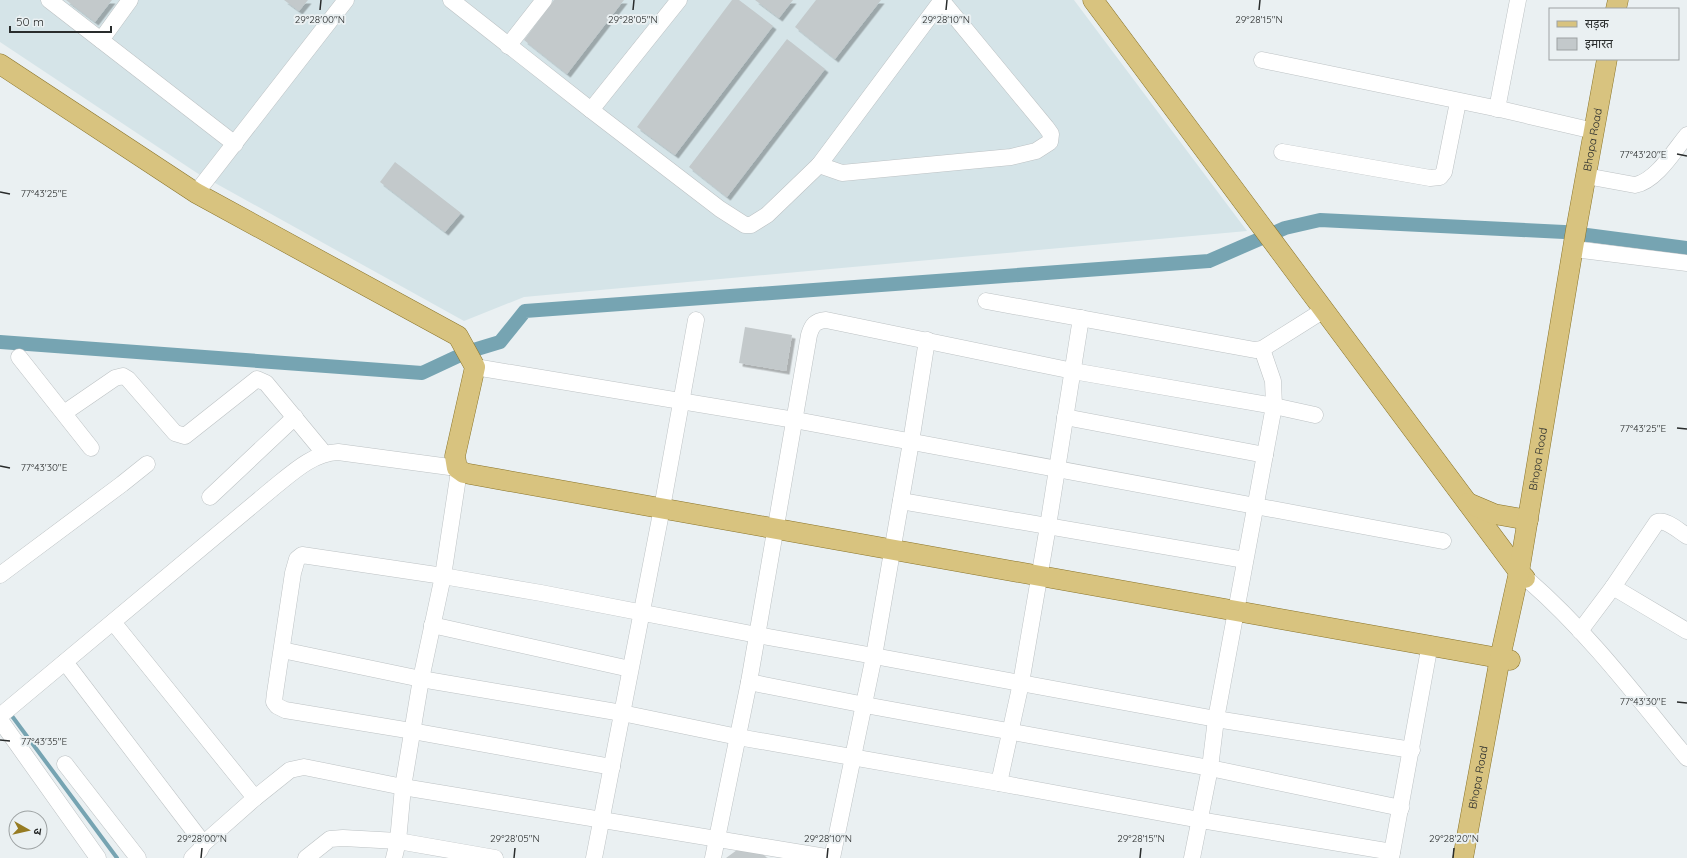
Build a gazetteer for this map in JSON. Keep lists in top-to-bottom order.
{
  "streets": {
    "main road": ["Bhopa Road"]
  },
  "legend": ["सड़क", "इमारत"],
  "scale_bar": "50 m",
  "north": "right",
  "coordinates": [
    "29°28'00\"N",
    "29°28'05\"N",
    "29°28'10\"N",
    "29°28'15\"N",
    "77°43'20\"E",
    "77°43'25\"E",
    "77°43'30\"E",
    "77°43'35\"E",
    "29°28'20\"N"
  ]
}
